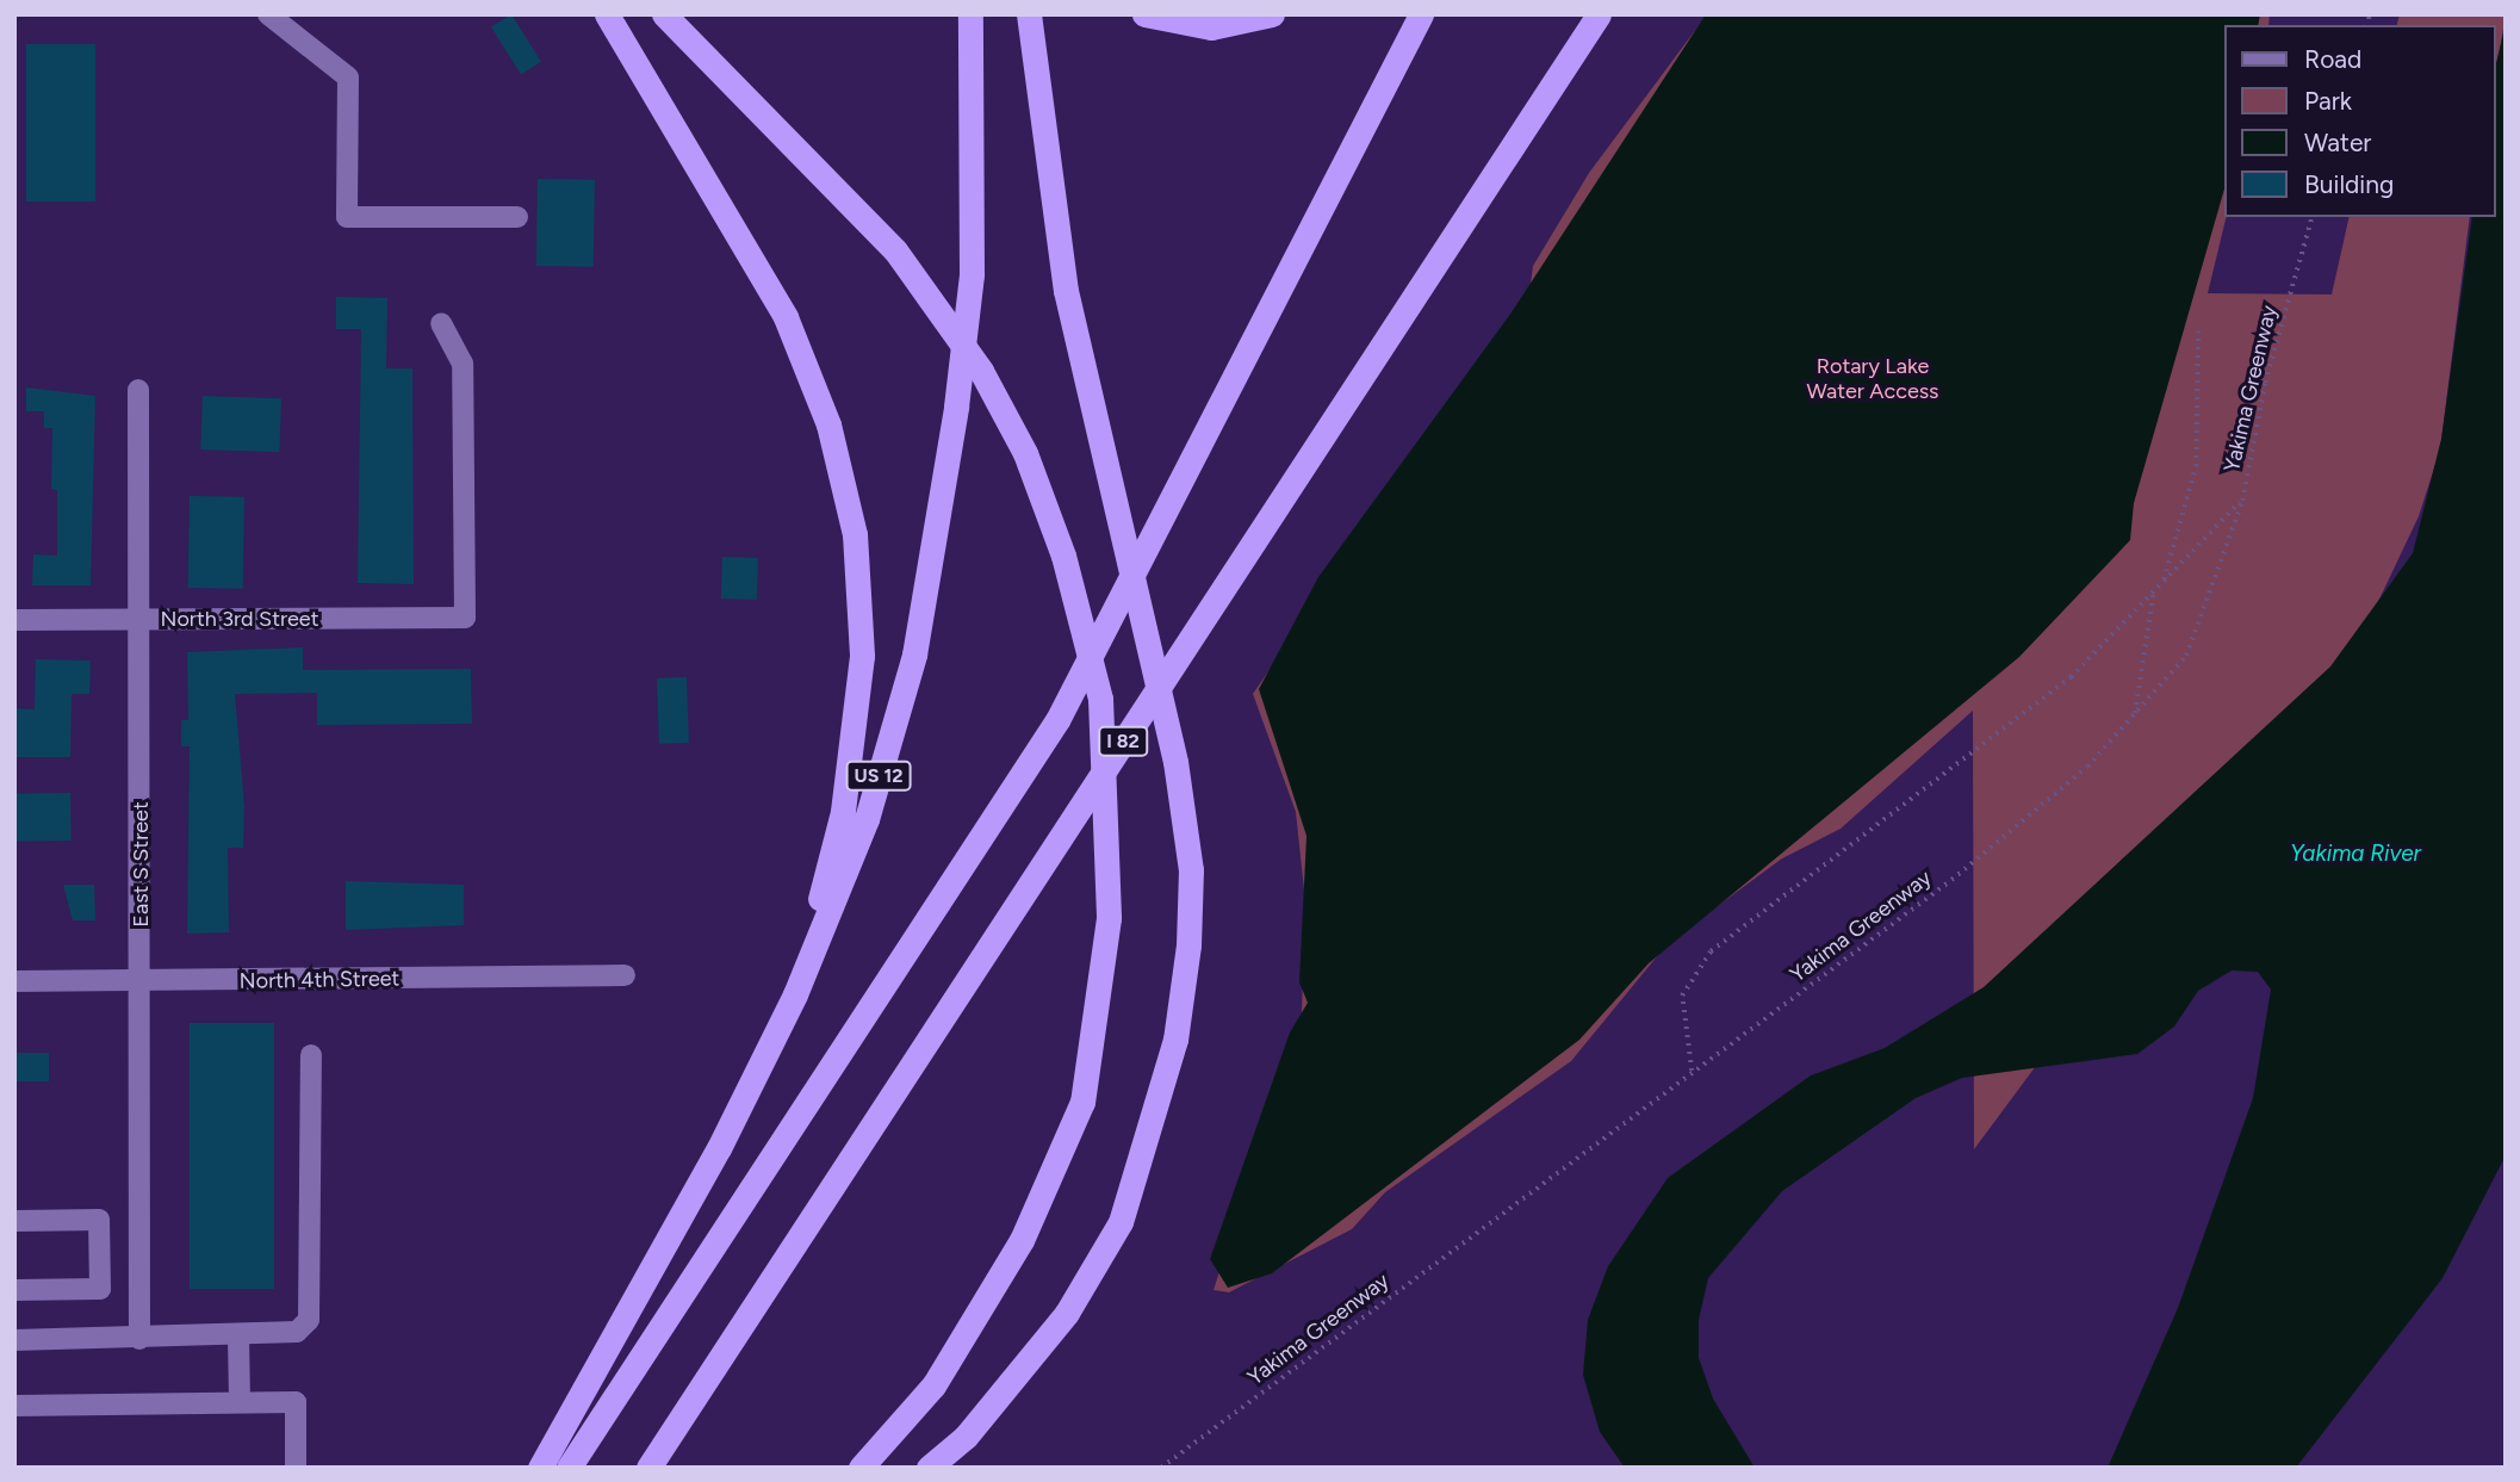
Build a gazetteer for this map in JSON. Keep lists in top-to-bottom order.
{
  "streets": {
    "highway": ["I 82", "US 12"],
    "street": ["North 3rd Street", "East S Street", "North 4th Street"],
    "path": ["Yakima Greenway"]
  },
  "crossings": [
    ["North 3rd Street", "East S Street"],
    ["East S Street", "North 4th Street"]
  ],
  "water": ["Yakima River"],
  "parks": ["Rotary Lake Water Access"],
  "legend": [
    "Road",
    "Park",
    "Water",
    "Building"
  ]
}
